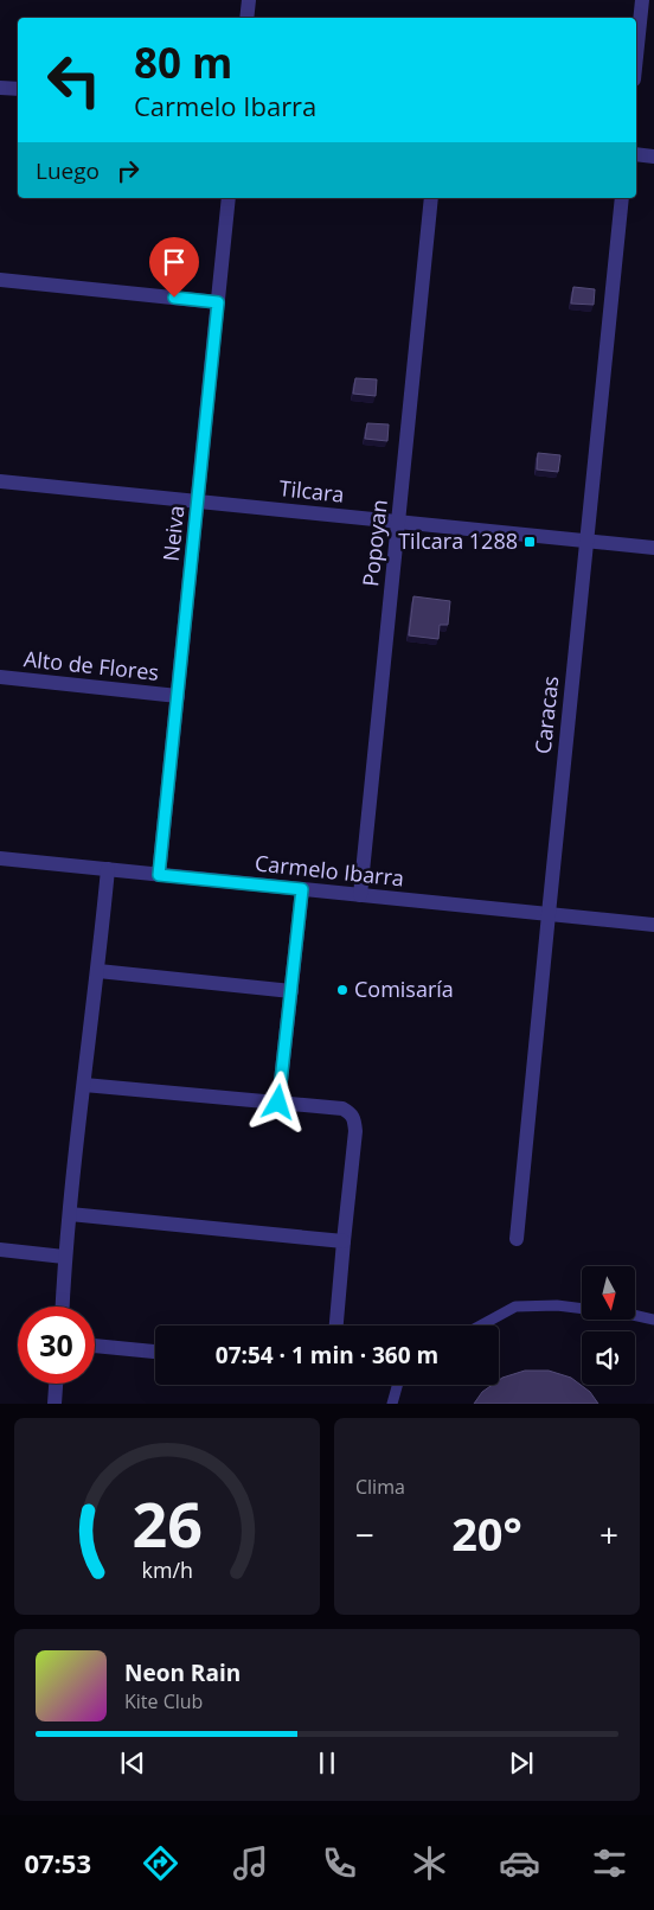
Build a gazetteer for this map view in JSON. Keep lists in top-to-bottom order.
{
  "streets": {
    "street": [
      "Tilcara",
      "Neiva",
      "Popoyan",
      "Alto de Flores",
      "Caracas",
      "Carmelo Ibarra"
    ]
  },
  "crossings": [
    ["Tilcara", "Neiva"],
    ["Tilcara", "Popoyan"],
    ["Tilcara", "Caracas"],
    ["Neiva", "Alto de Flores"],
    ["Neiva", "Carmelo Ibarra"],
    ["Popoyan", "Carmelo Ibarra"],
    ["Caracas", "Carmelo Ibarra"]
  ],
  "places": {
    "transit": ["Tilcara 1288"],
    "other": ["Comisaría"]
  },
  "north": "bottom",
  "page": {
    "turn": ["80 m", "Carmelo Ibarra"],
    "then": "Luego",
    "limit": "30",
    "trip": "07:54 · 1 min · 360 m",
    "tile": "Clima",
    "heat": ["−", "20°", "+"],
    "song": ["Neon Rain", "Kite Club"],
    "tabs": "07:53",
    "gauge": ["26", "km/h"]
  }
}
